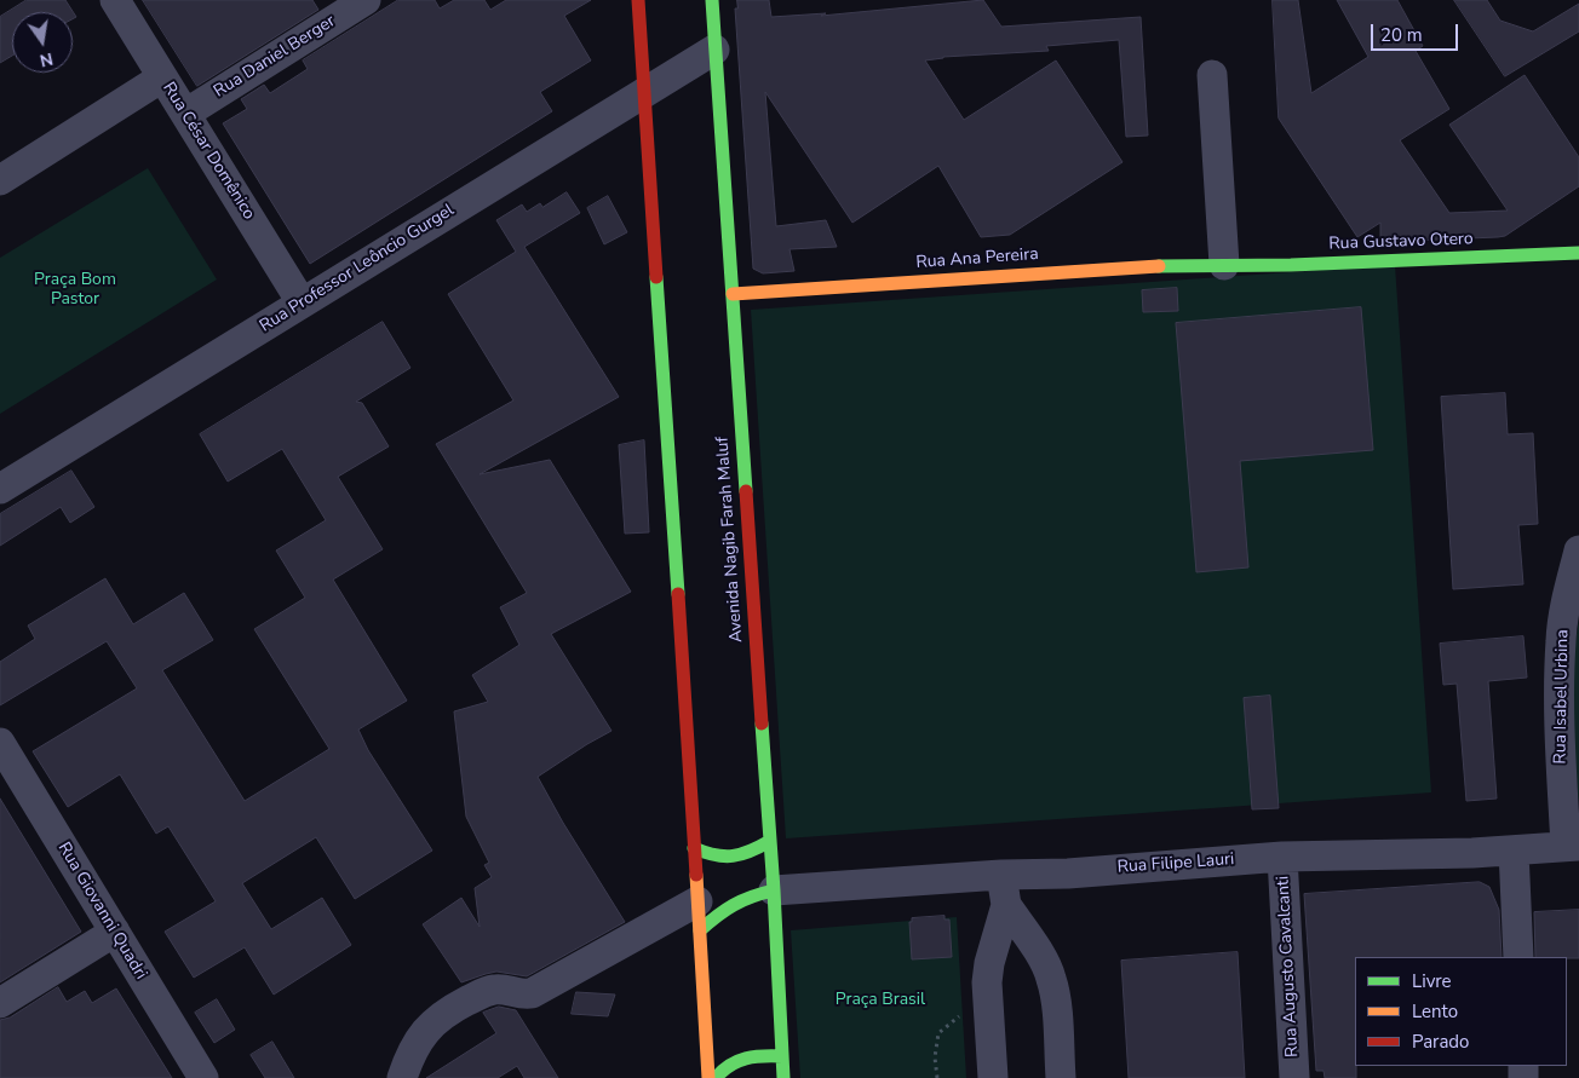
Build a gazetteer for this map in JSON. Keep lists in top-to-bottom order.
{
  "streets": {
    "main road": ["Rua Gustavo Otero", "Rua Ana Pereira", "Avenida Nagib Farah Maluf"],
    "street": [
      "Rua Daniel Berger",
      "Rua César Domênico",
      "Rua Professor Leôncio Gurgel",
      "Rua Isabel Urbina",
      "Rua Filipe Lauri",
      "Rua Giovanni Quadri",
      "Rua Augusto Cavalcanti"
    ]
  },
  "crossings": [
    ["Rua Daniel Berger", "Rua César Domênico"],
    ["Rua César Domênico", "Rua Professor Leôncio Gurgel"],
    ["Rua Gustavo Otero", "Rua Ana Pereira"],
    ["Rua Ana Pereira", "Avenida Nagib Farah Maluf"],
    ["Rua Professor Leôncio Gurgel", "Avenida Nagib Farah Maluf"],
    ["Avenida Nagib Farah Maluf", "Rua Filipe Lauri"],
    ["Rua Isabel Urbina", "Rua Filipe Lauri"],
    ["Rua Filipe Lauri", "Rua Augusto Cavalcanti"]
  ],
  "parks": ["Praça Bom Pastor", "Praça Brasil"],
  "legend": ["Livre", "Lento", "Parado"],
  "scale_bar": "20 m",
  "north": "bottom"
}
